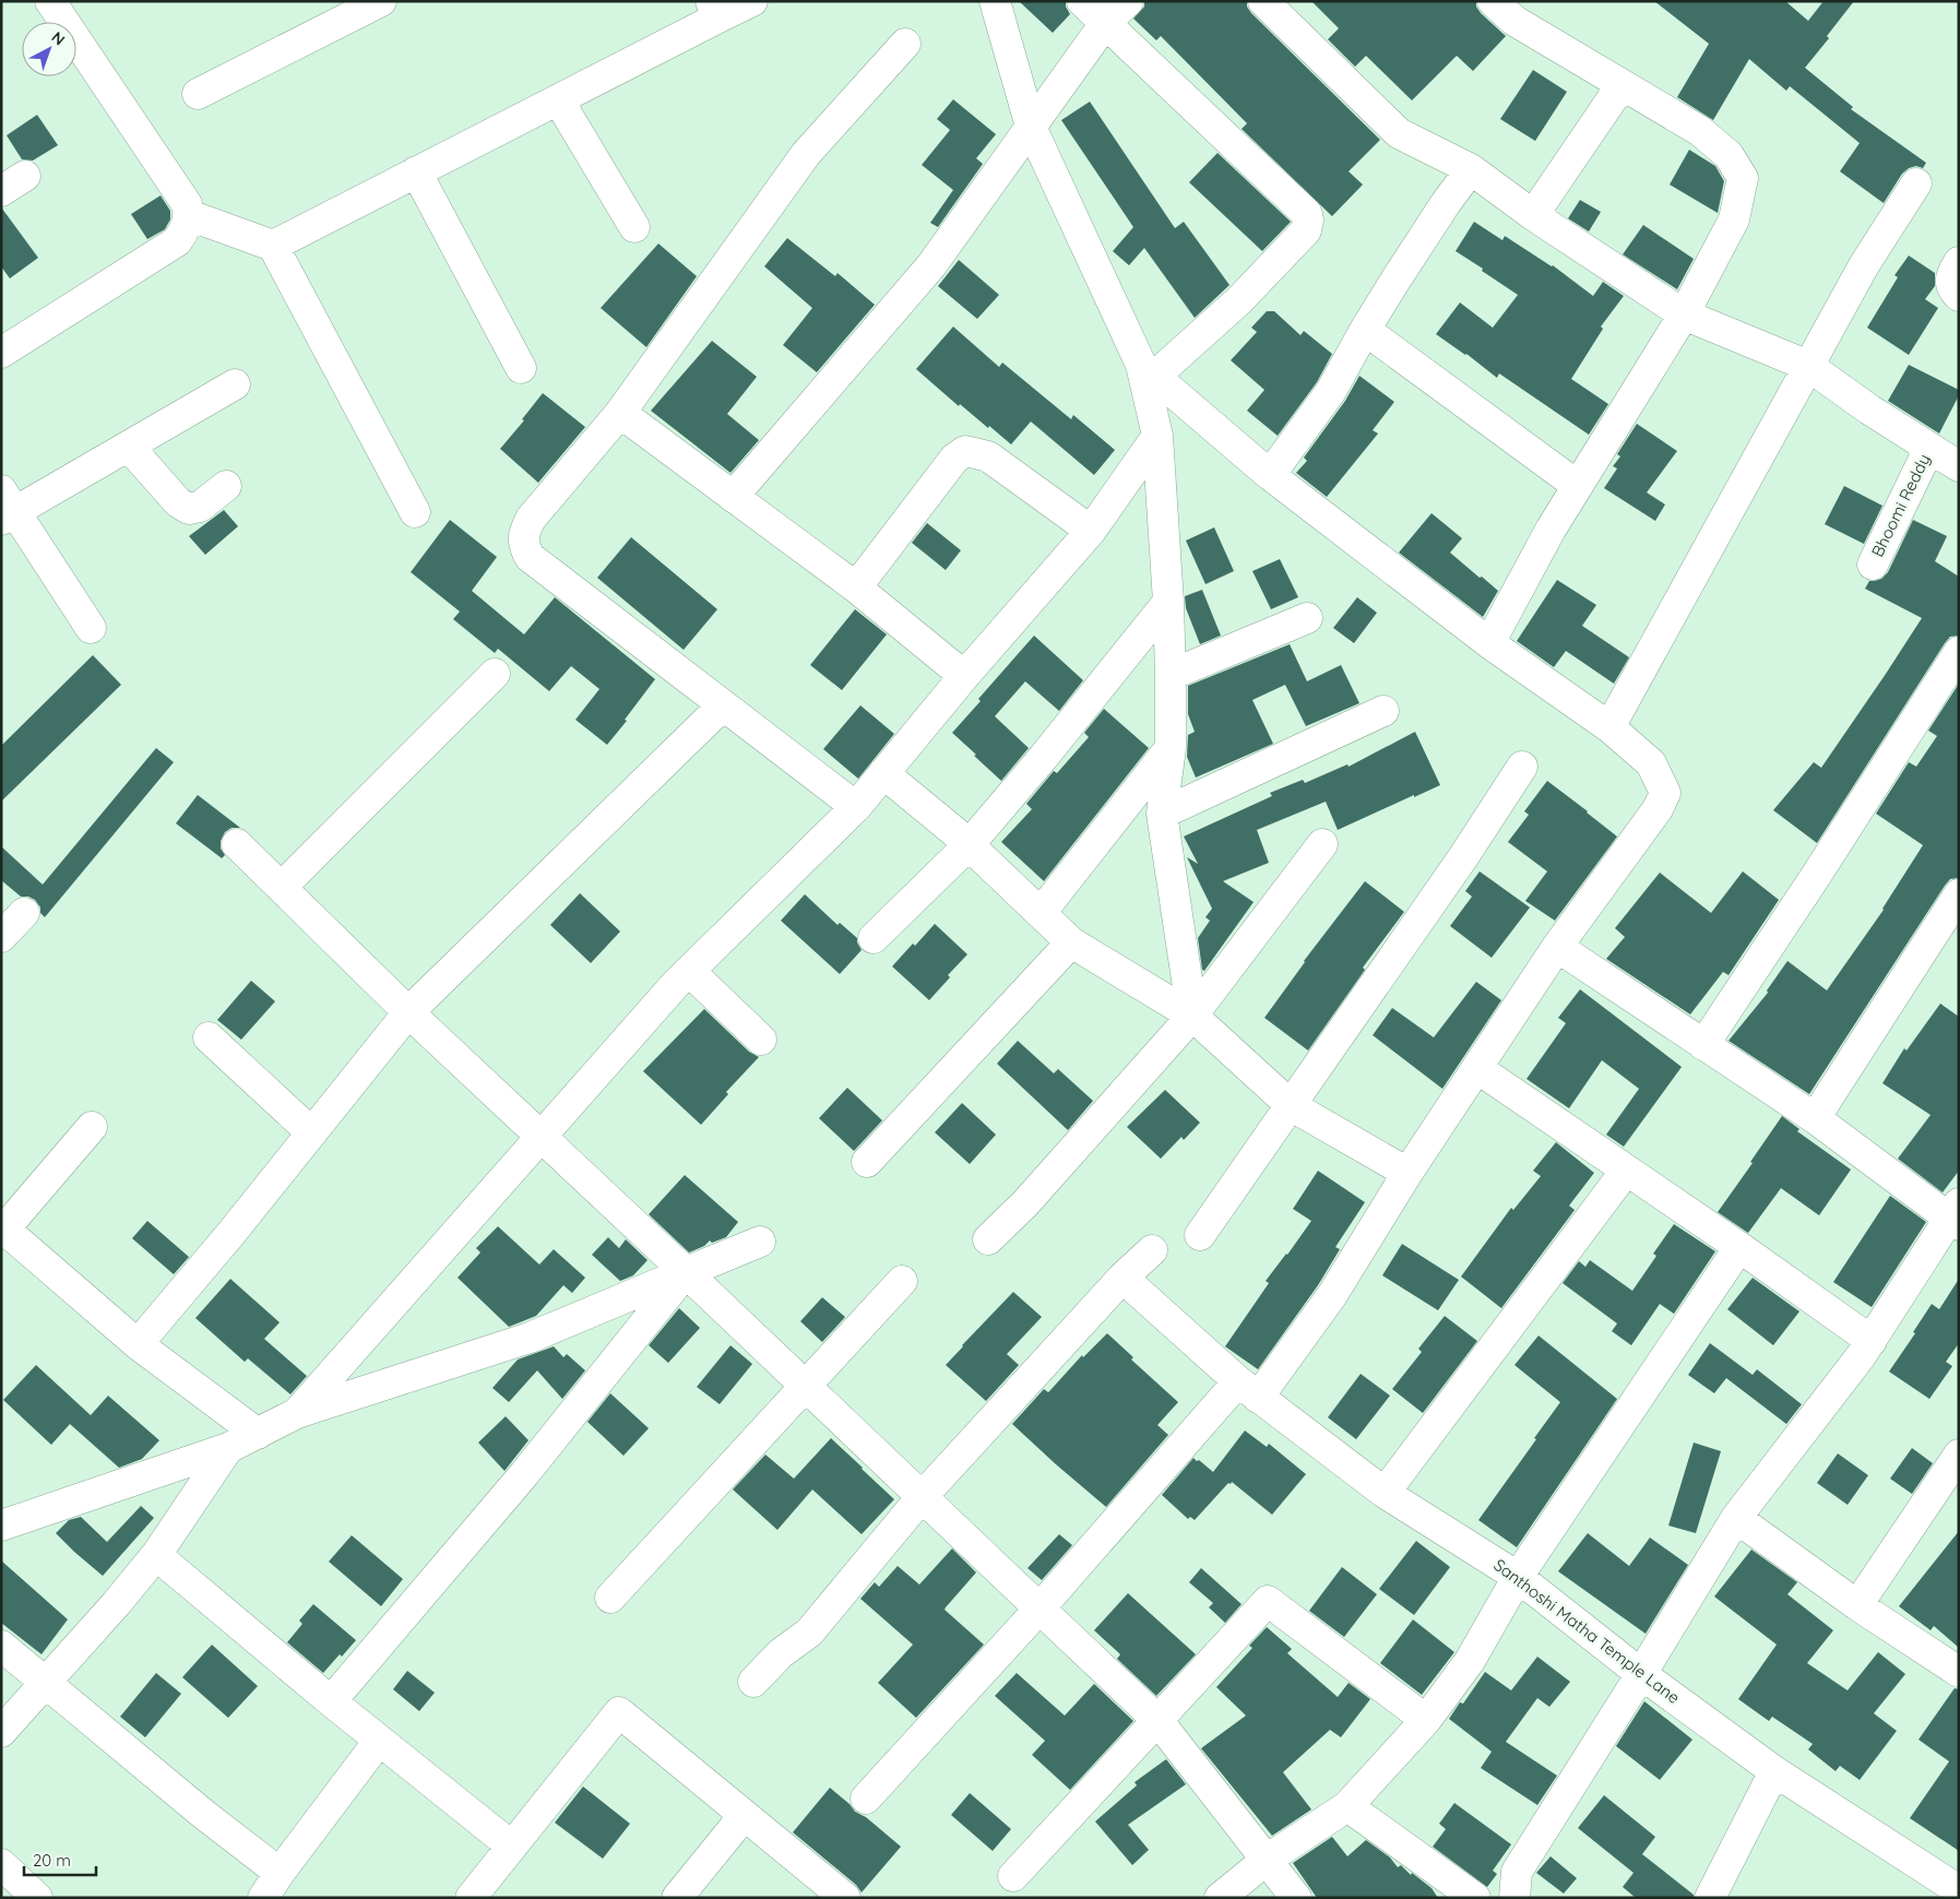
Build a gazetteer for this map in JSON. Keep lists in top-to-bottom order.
{
  "streets": {
    "street": ["Bhoomi Reddy", "Santhoshi Matha Temple Lane"]
  },
  "scale_bar": "20 m",
  "north": "top right"
}
